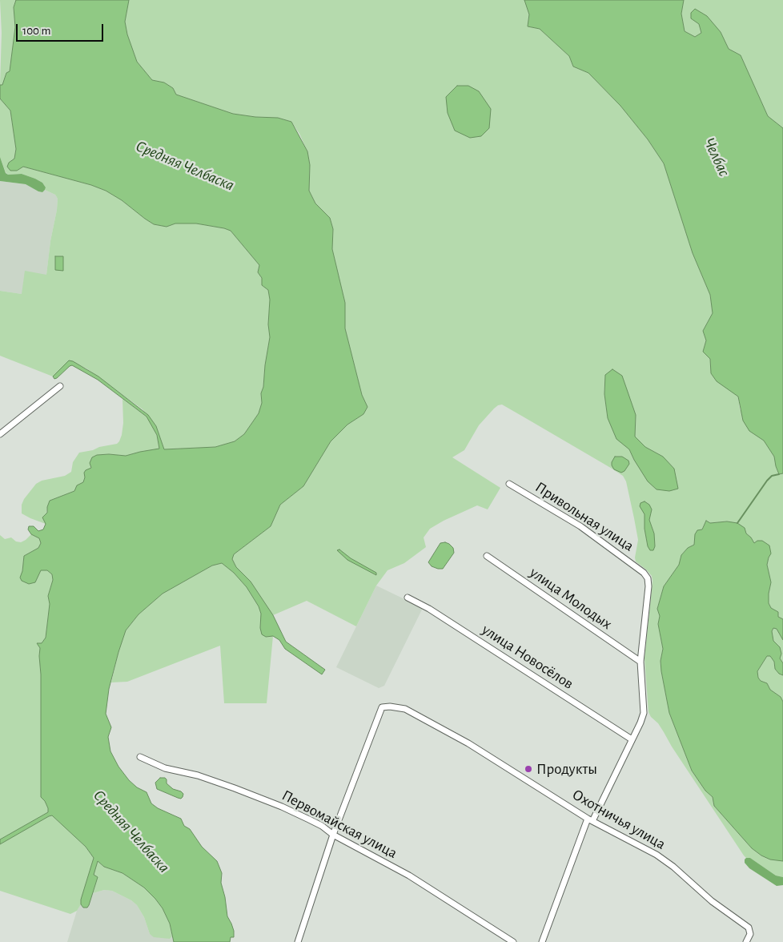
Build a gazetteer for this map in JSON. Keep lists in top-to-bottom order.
{
  "streets": {
    "street": [
      "Привольная улица",
      "улица Молодых",
      "улица Новосёлов",
      "Охотничья улица",
      "Первомайская улица"
    ]
  },
  "crossings": [
    ["Привольная улица", "улица Молодых"],
    ["Охотничья улица", "Первомайская улица"]
  ],
  "water": ["Челбас", "Средняя Челбаска"],
  "places": ["Продукты"],
  "scale_bar": "100 m"
}
